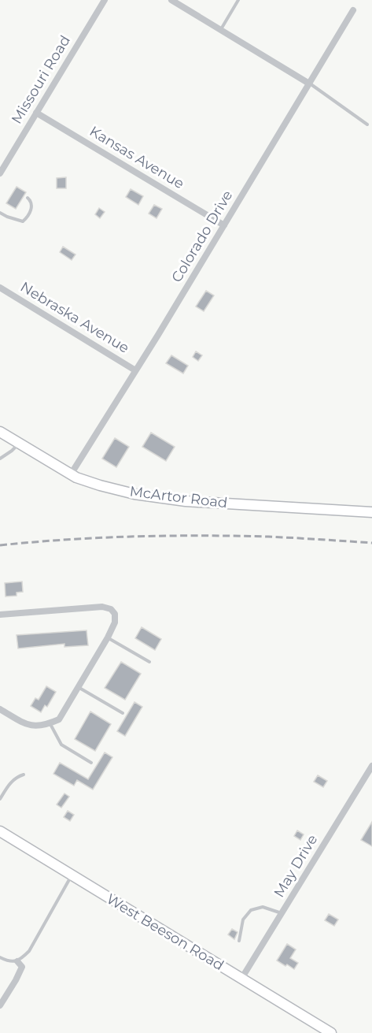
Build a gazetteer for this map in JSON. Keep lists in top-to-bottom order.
{
  "streets": {
    "main road": ["McArtor Road", "West Beeson Road"],
    "street": [
      "Missouri Road",
      "Kansas Avenue",
      "Colorado Drive",
      "Nebraska Avenue",
      "May Drive"
    ]
  },
  "crossings": [
    ["Missouri Road", "Kansas Avenue"],
    ["Kansas Avenue", "Colorado Drive"],
    ["Colorado Drive", "Nebraska Avenue"],
    ["Colorado Drive", "McArtor Road"],
    ["May Drive", "West Beeson Road"]
  ]
}
